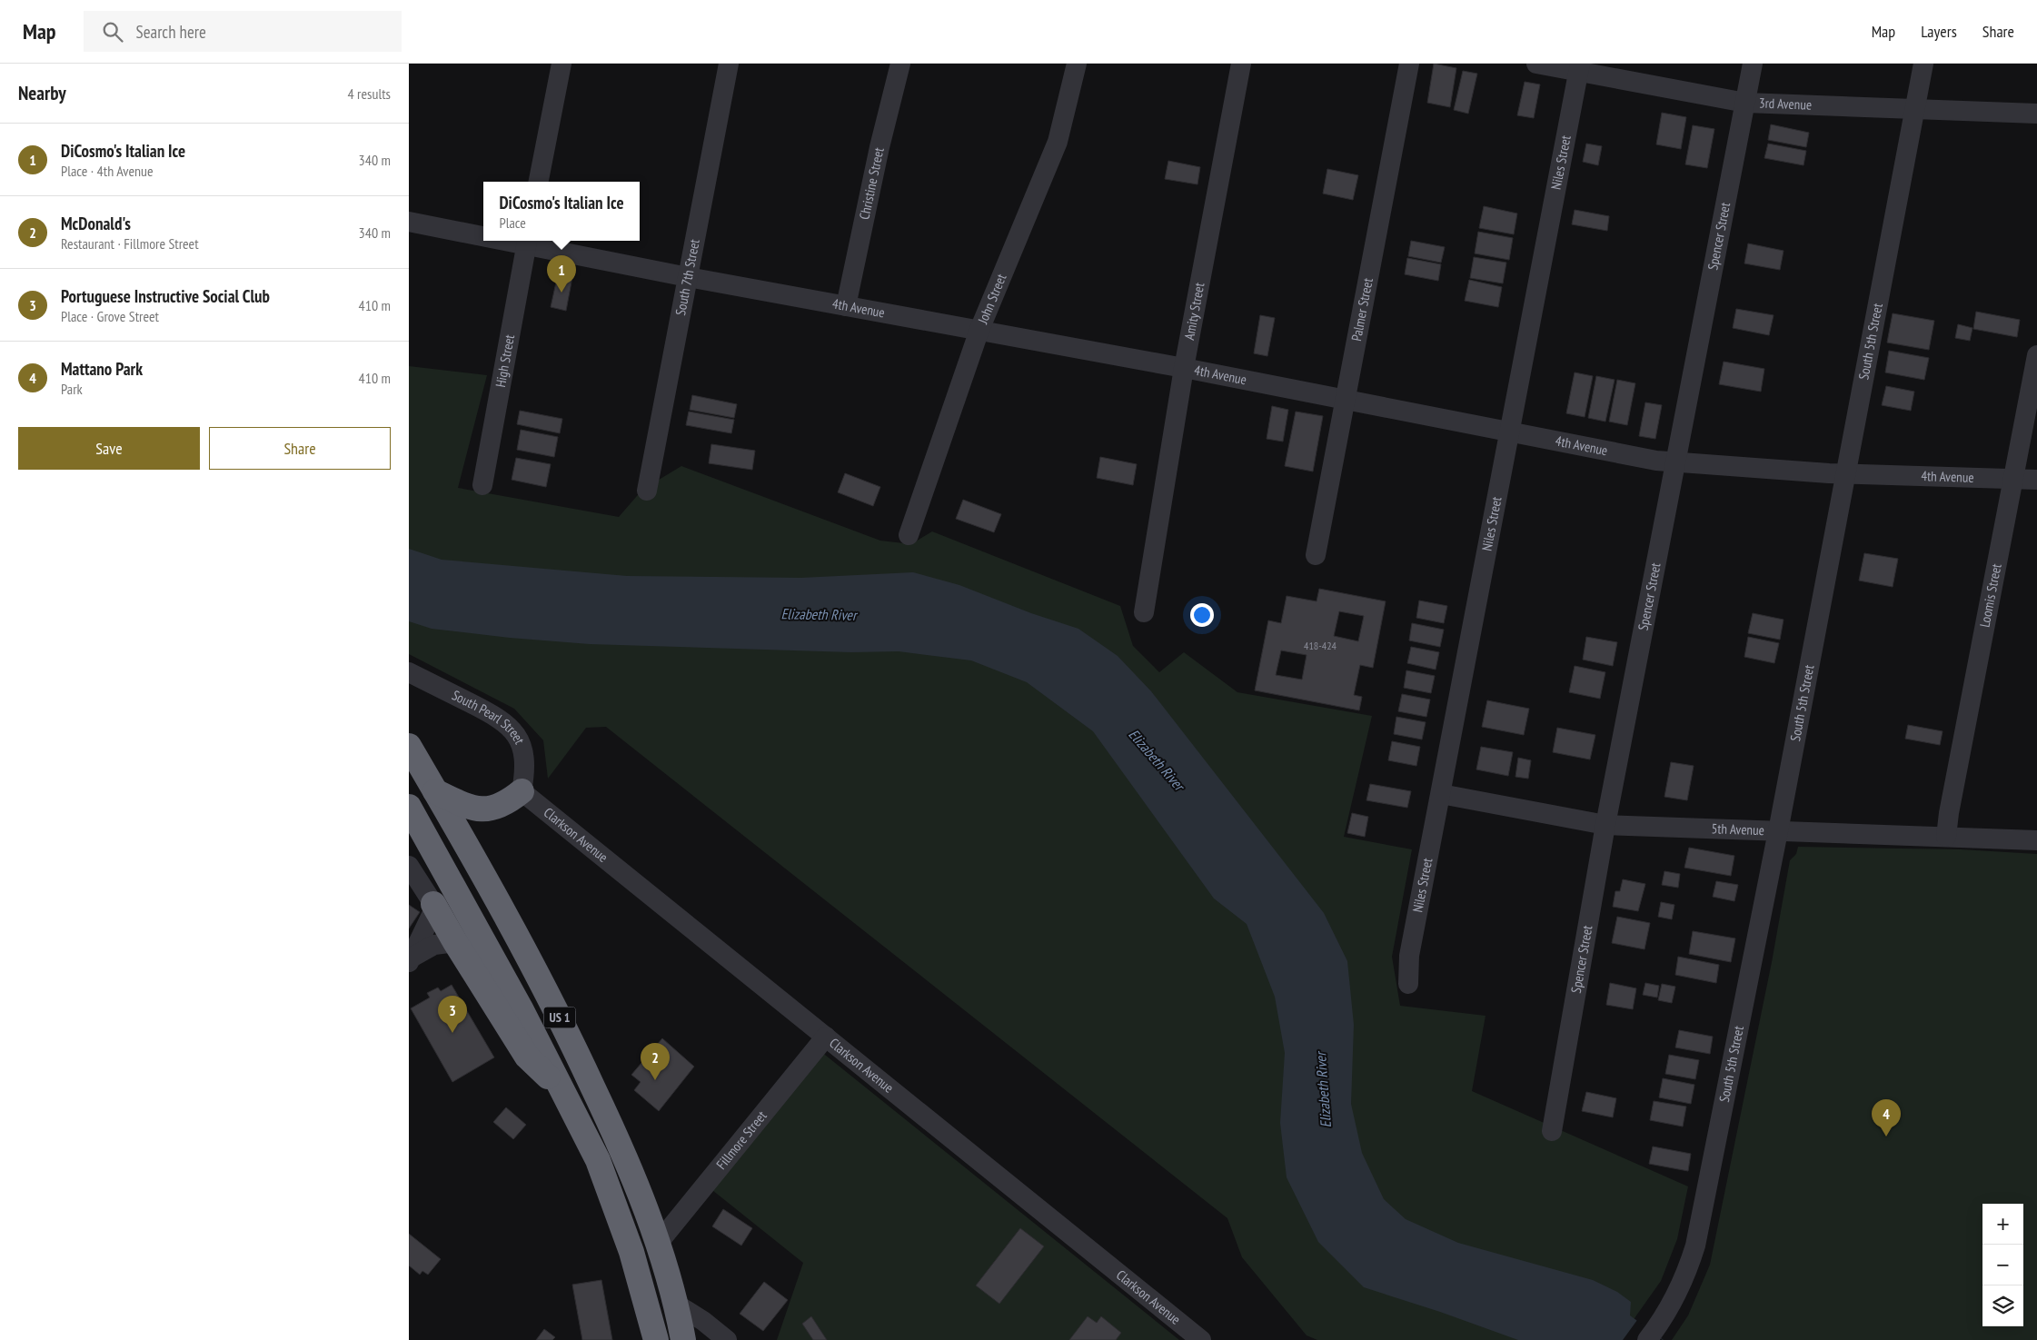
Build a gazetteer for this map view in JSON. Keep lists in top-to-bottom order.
{
  "streets": {
    "highway": ["US 1"],
    "street": [
      "3rd Avenue",
      "Niles Street",
      "Christine Street",
      "Spencer Street",
      "South 7th Street",
      "John Street",
      "4th Avenue",
      "Palmer Street",
      "Amity Street",
      "South 5th Street",
      "High Street",
      "Loomis Street",
      "South Pearl Street",
      "5th Avenue",
      "Clarkson Avenue",
      "Fillmore Street"
    ]
  },
  "crossings": [
    ["3rd Avenue", "Niles Street"],
    ["3rd Avenue", "Spencer Street"],
    ["3rd Avenue", "South 5th Street"],
    ["Niles Street", "4th Avenue"],
    ["Niles Street", "5th Avenue"],
    ["Christine Street", "4th Avenue"],
    ["Spencer Street", "4th Avenue"],
    ["Spencer Street", "5th Avenue"],
    ["South 7th Street", "4th Avenue"],
    ["John Street", "4th Avenue"],
    ["4th Avenue", "Palmer Street"],
    ["4th Avenue", "Amity Street"],
    ["4th Avenue", "South 5th Street"],
    ["4th Avenue", "High Street"],
    ["4th Avenue", "Loomis Street"],
    ["South 5th Street", "5th Avenue"],
    ["Loomis Street", "5th Avenue"],
    ["South Pearl Street", "Clarkson Avenue"],
    ["Clarkson Avenue", "Fillmore Street"],
    ["US 1", "Fillmore Street"]
  ],
  "water": ["Elizabeth River"],
  "house_numbers": ["418-424"],
  "page": {
    "header": "Map",
    "search": "Search here",
    "nav": ["Map", "Layers", "Share"],
    "heading": ["Nearby", "4 results"],
    "list": [
      {
        "mark": "1",
        "name": "DiCosmo's Italian Ice",
        "note": "Place · 4th Avenue",
        "value": "340 m"
      },
      {
        "mark": "2",
        "name": "McDonald's",
        "note": "Restaurant · Fillmore Street",
        "value": "340 m"
      },
      {
        "mark": "3",
        "name": "Portuguese Instructive Social Club",
        "note": "Place · Grove Street",
        "value": "410 m"
      },
      {
        "mark": "4",
        "name": "Mattano Park",
        "note": "Park",
        "value": "410 m"
      }
    ],
    "popup": ["DiCosmo's Italian Ice", "Place"],
    "pins": [
      "1",
      "3",
      "2",
      "4"
    ],
    "buttons": ["Save", "Share"],
    "map_buttons": ["+", "−"]
  }
}
